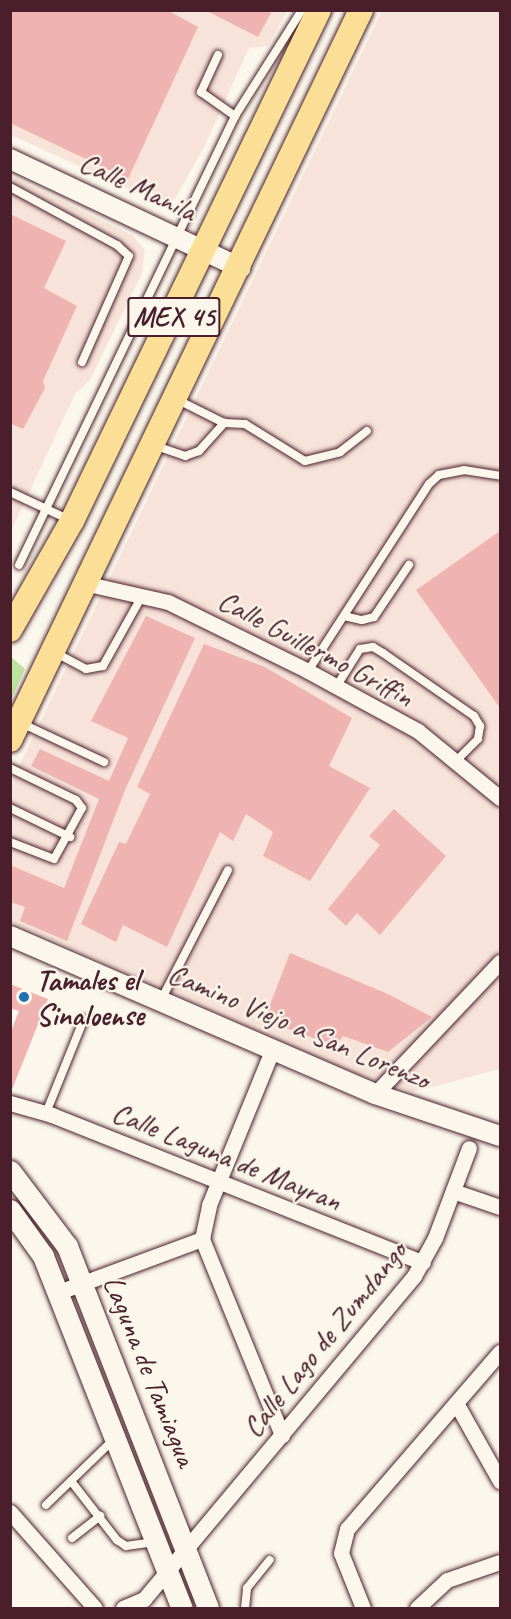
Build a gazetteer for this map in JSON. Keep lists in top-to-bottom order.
{
  "streets": {
    "main road": ["MEX 45", "Laguna de Tamiagua"],
    "street": [
      "Calle Manila",
      "Calle Guillermo Griffin",
      "Camino Viejo a San Lorenzo",
      "Calle Laguna de Mayran",
      "Calle Lago de Zumdango"
    ]
  },
  "crossings": [
    ["Calle Manila", "MEX 45"],
    ["MEX 45", "Calle Guillermo Griffin"],
    ["Calle Laguna de Mayran", "Calle Lago de Zumdango"],
    ["Calle Lago de Zumdango", "Laguna de Tamiagua"]
  ],
  "places": ["Tamales el Sinaloense"]
}
